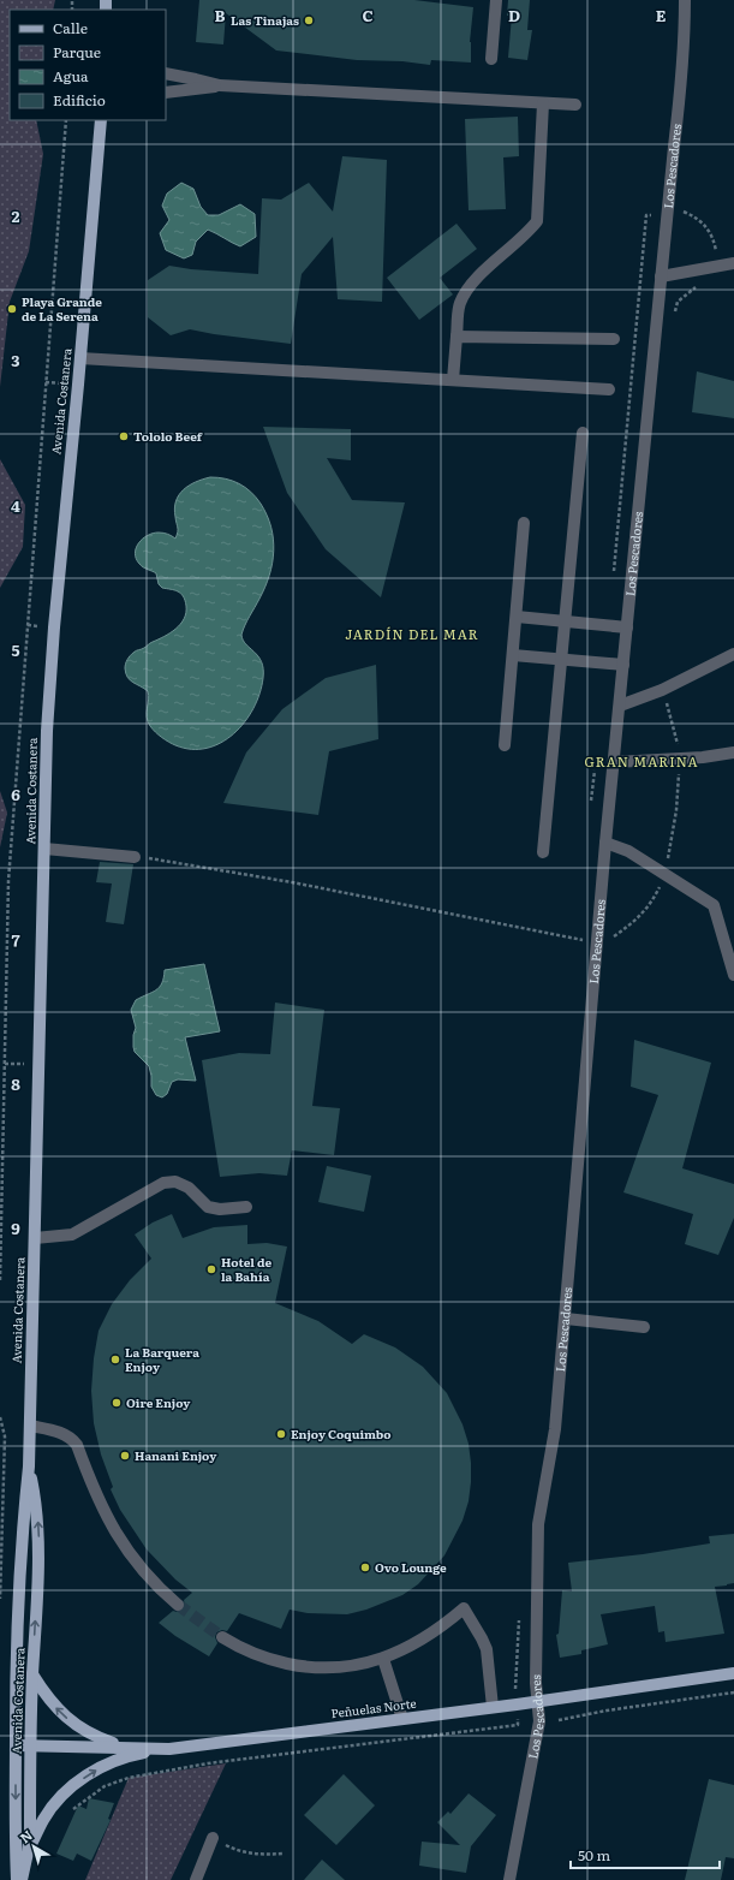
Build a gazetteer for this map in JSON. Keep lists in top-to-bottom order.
{
  "streets": {
    "main road": ["Avenida Costanera", "Peñuelas Norte"],
    "street": ["Los Pescadores"]
  },
  "crossings": [
    ["Los Pescadores", "Peñuelas Norte"],
    ["Avenida Costanera", "Peñuelas Norte"]
  ],
  "districts": ["JARDÍN DEL MAR", "GRAN MARINA"],
  "places": [
    "Las Tinajas",
    "Playa Grande de La Serena",
    "Tololo Beef",
    "Hotel de la Bahía",
    "La Barquera Enjoy",
    "Oire Enjoy",
    "Enjoy Coquimbo",
    "Hanani Enjoy",
    "Ovo Lounge"
  ],
  "legend": [
    "Calle",
    "Parque",
    "Agua",
    "Edificio"
  ],
  "scale_bar": "50 m",
  "north": "top left",
  "grid": {
    "columns": [
      "B",
      "C",
      "D",
      "E"
    ],
    "rows": [
      "2",
      "3",
      "4",
      "5",
      "6",
      "7",
      "8",
      "9"
    ]
  }
}
